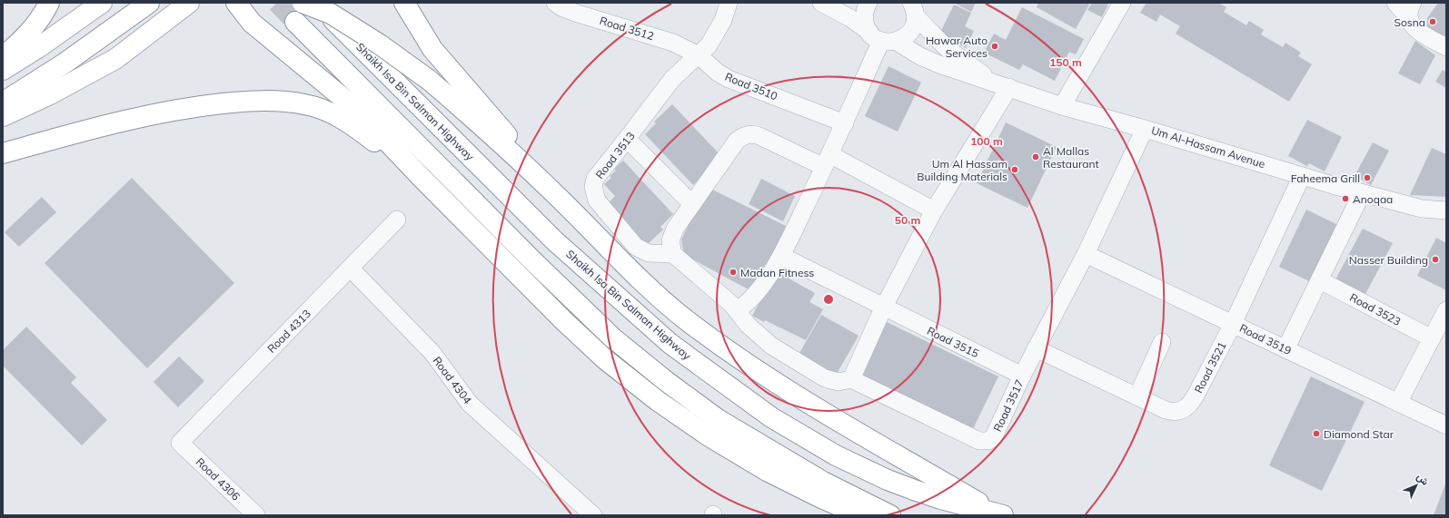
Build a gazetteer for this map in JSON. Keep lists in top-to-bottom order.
{
  "streets": {
    "main road": ["Shaikh Isa Bin Salman Highway"],
    "street": [
      "Road 3512",
      "Road 3510",
      "Um Al-Hassam Avenue",
      "Road 3513",
      "Road 3523",
      "Road 4313",
      "Road 3519",
      "Road 3515",
      "Road 3521",
      "Road 4304",
      "Road 3517",
      "Road 4306"
    ]
  },
  "crossings": [
    ["Road 3512", "Road 3510"],
    ["Road 3512", "Road 3513"],
    ["Road 3510", "Road 3513"],
    ["Um Al-Hassam Avenue", "Road 3521"],
    ["Um Al-Hassam Avenue", "Road 3517"],
    ["Road 4313", "Road 4304"],
    ["Road 4313", "Road 4306"],
    ["Road 3519", "Road 3521"],
    ["Road 3519", "Road 3517"],
    ["Road 3515", "Road 3517"],
    ["Road 3521", "Road 3517"]
  ],
  "places": [
    "Sosna",
    "Hawar Auto Services",
    "Al Mallas Restaurant",
    "Um Al Hassam Building Materials",
    "Faheema Grill",
    "Anoqaa",
    "Nasser Building",
    "Madan Fitness",
    "Diamond Star"
  ],
  "north": "top right",
  "rings": ["150 m", "100 m", "50 m"]
}
